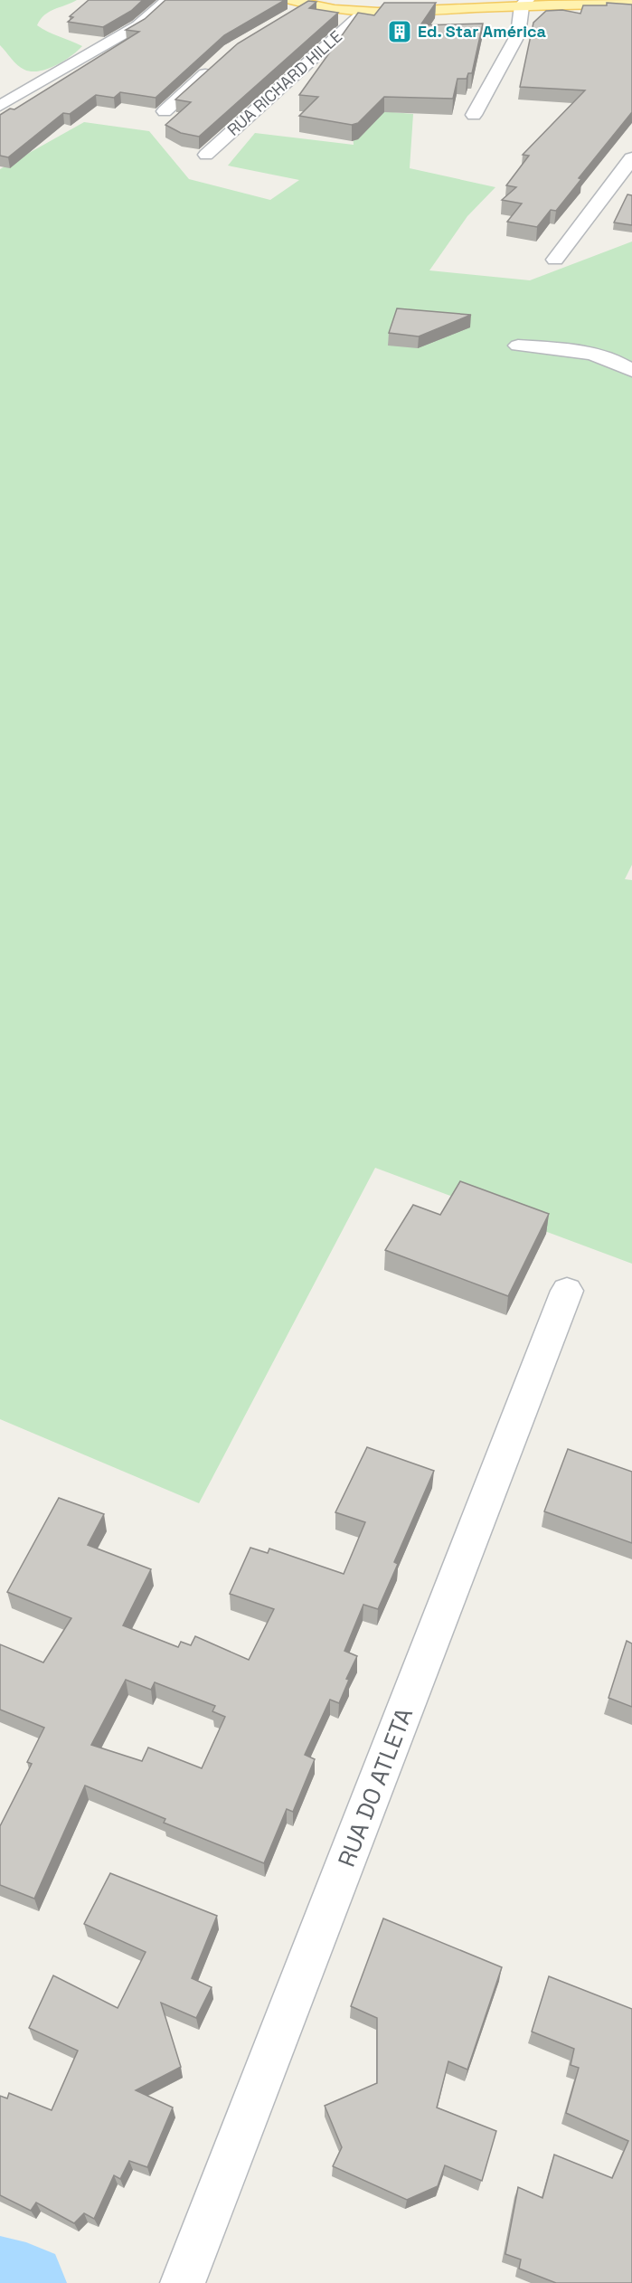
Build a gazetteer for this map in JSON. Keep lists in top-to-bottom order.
{
  "streets": {
    "street": ["RUA RICHARD HILLE", "RUA DO ATLETA"]
  },
  "places": {
    "building": ["Ed. Star América"]
  }
}
